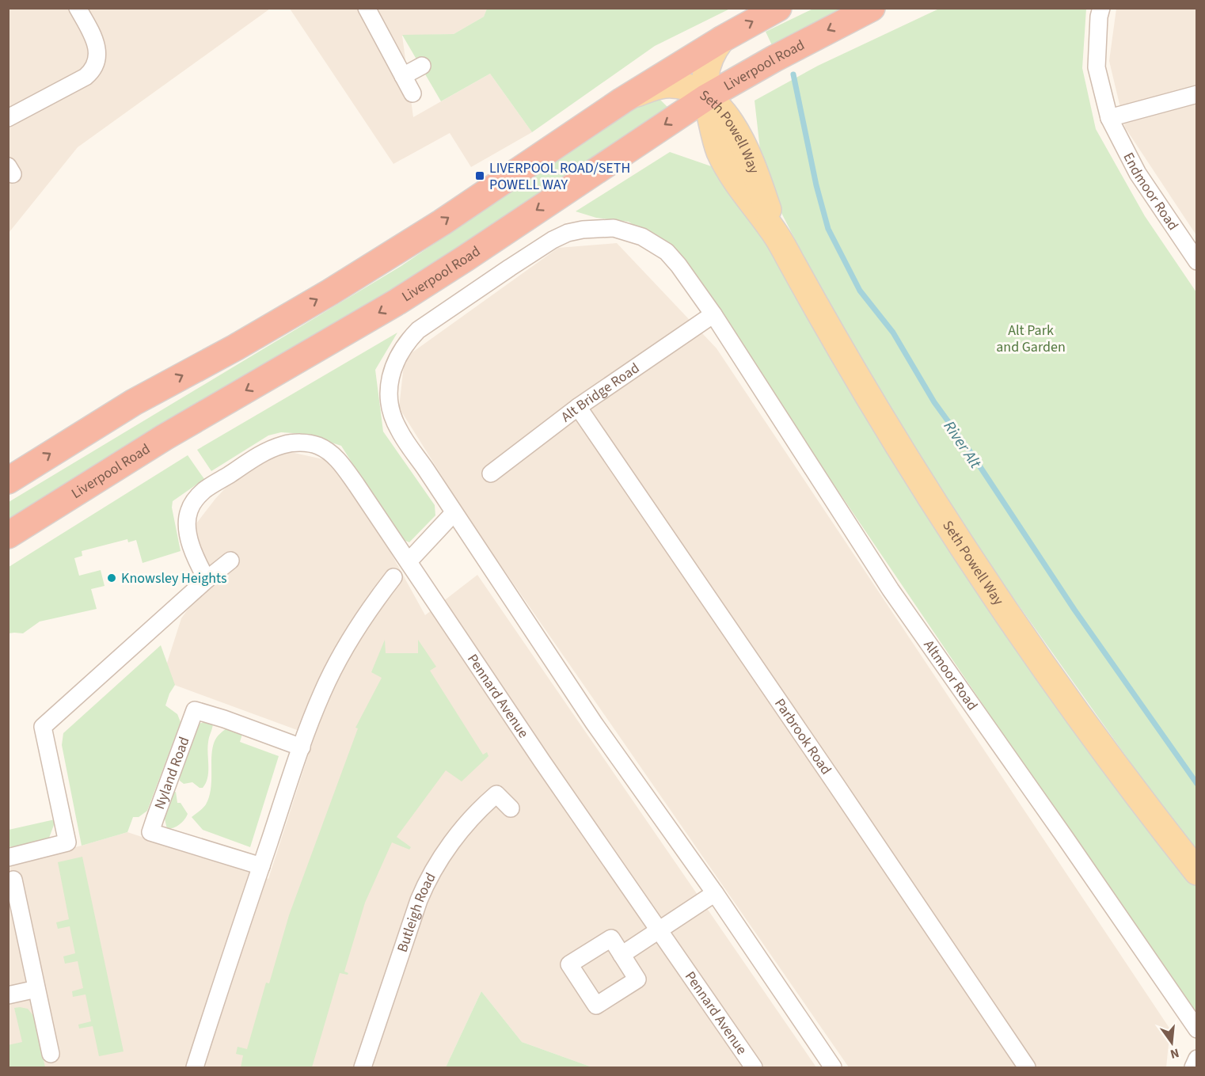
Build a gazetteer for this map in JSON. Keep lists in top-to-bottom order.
{
  "streets": {
    "highway": ["Liverpool Road"],
    "main road": ["Seth Powell Way"],
    "street": [
      "Endmoor Road",
      "Alt Bridge Road",
      "Altmoor Road",
      "Pennard Avenue",
      "Parbrook Road",
      "Nyland Road",
      "Butleigh Road"
    ]
  },
  "crossings": [
    ["Liverpool Road", "Seth Powell Way"],
    ["Alt Bridge Road", "Altmoor Road"],
    ["Alt Bridge Road", "Parbrook Road"]
  ],
  "water": ["River Alt"],
  "parks": ["Alt Park and Garden"],
  "places": {
    "transit": ["LIVERPOOL ROAD/SETH POWELL WAY"],
    "other": ["Knowsley Heights"]
  },
  "north": "bottom"
}
